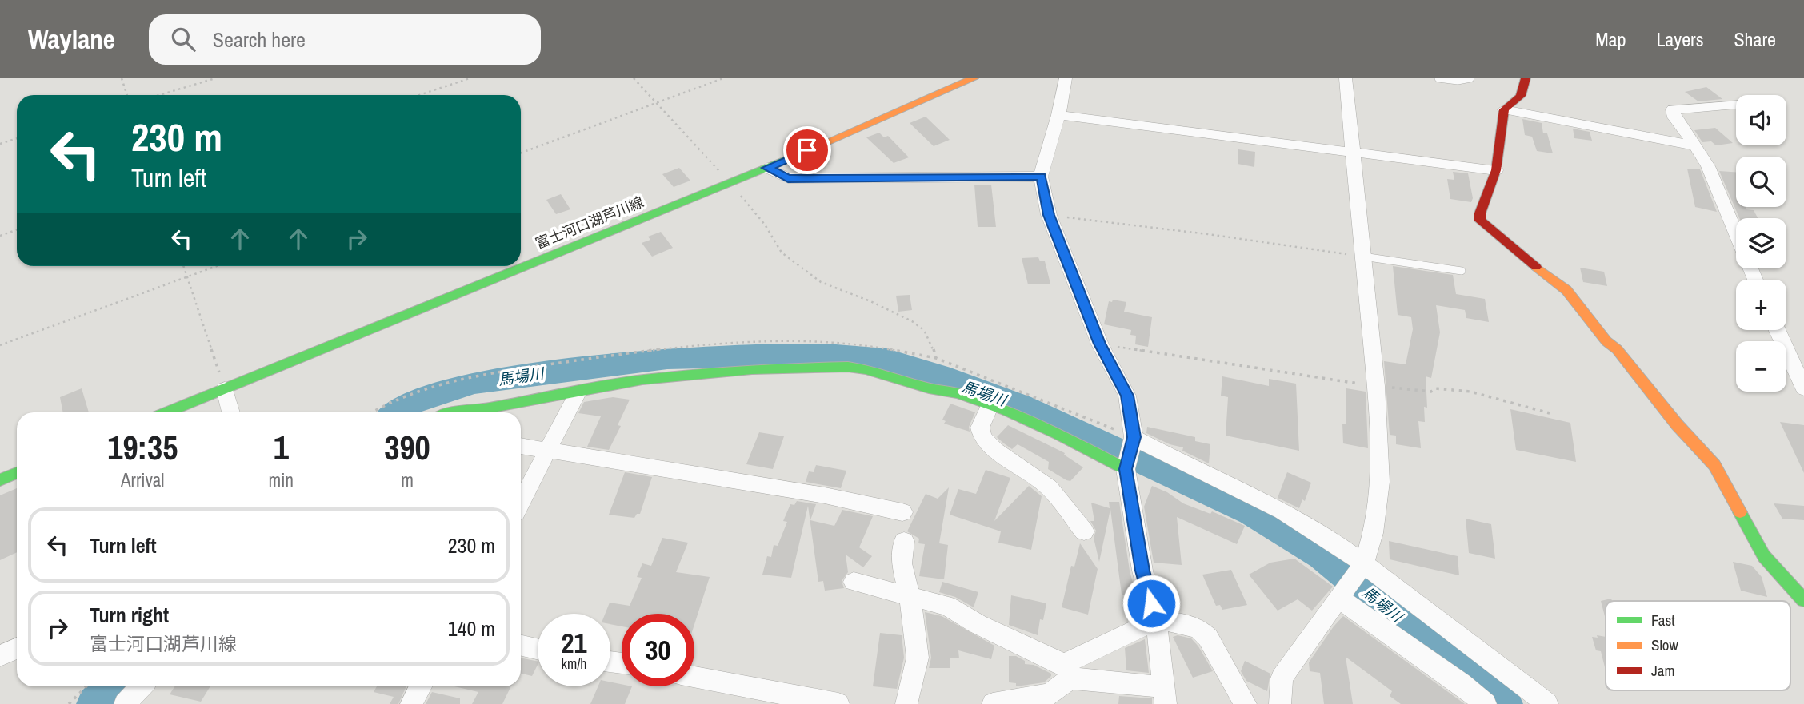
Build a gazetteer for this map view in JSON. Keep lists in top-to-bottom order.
{
  "streets": {
    "street": ["富士河口湖芦川線"]
  },
  "water": ["馬場川"],
  "legend": ["Fast", "Slow", "Jam"],
  "page": {
    "header": "Waylane",
    "search": "Search here",
    "nav": ["Map", "Layers", "Share"],
    "map_buttons": ["+", "−"],
    "turn": ["230 m", "Turn left"],
    "eta": [
      "19:35",
      "Arrival",
      "1",
      "min",
      "390",
      "m"
    ],
    "list": [
      {
        "name": "Turn left",
        "value": "230 m"
      },
      {
        "name": "Turn right",
        "note": "富士河口湖芦川線",
        "value": "140 m"
      }
    ],
    "speed": "21 km/h",
    "limit": "30"
  }
}
